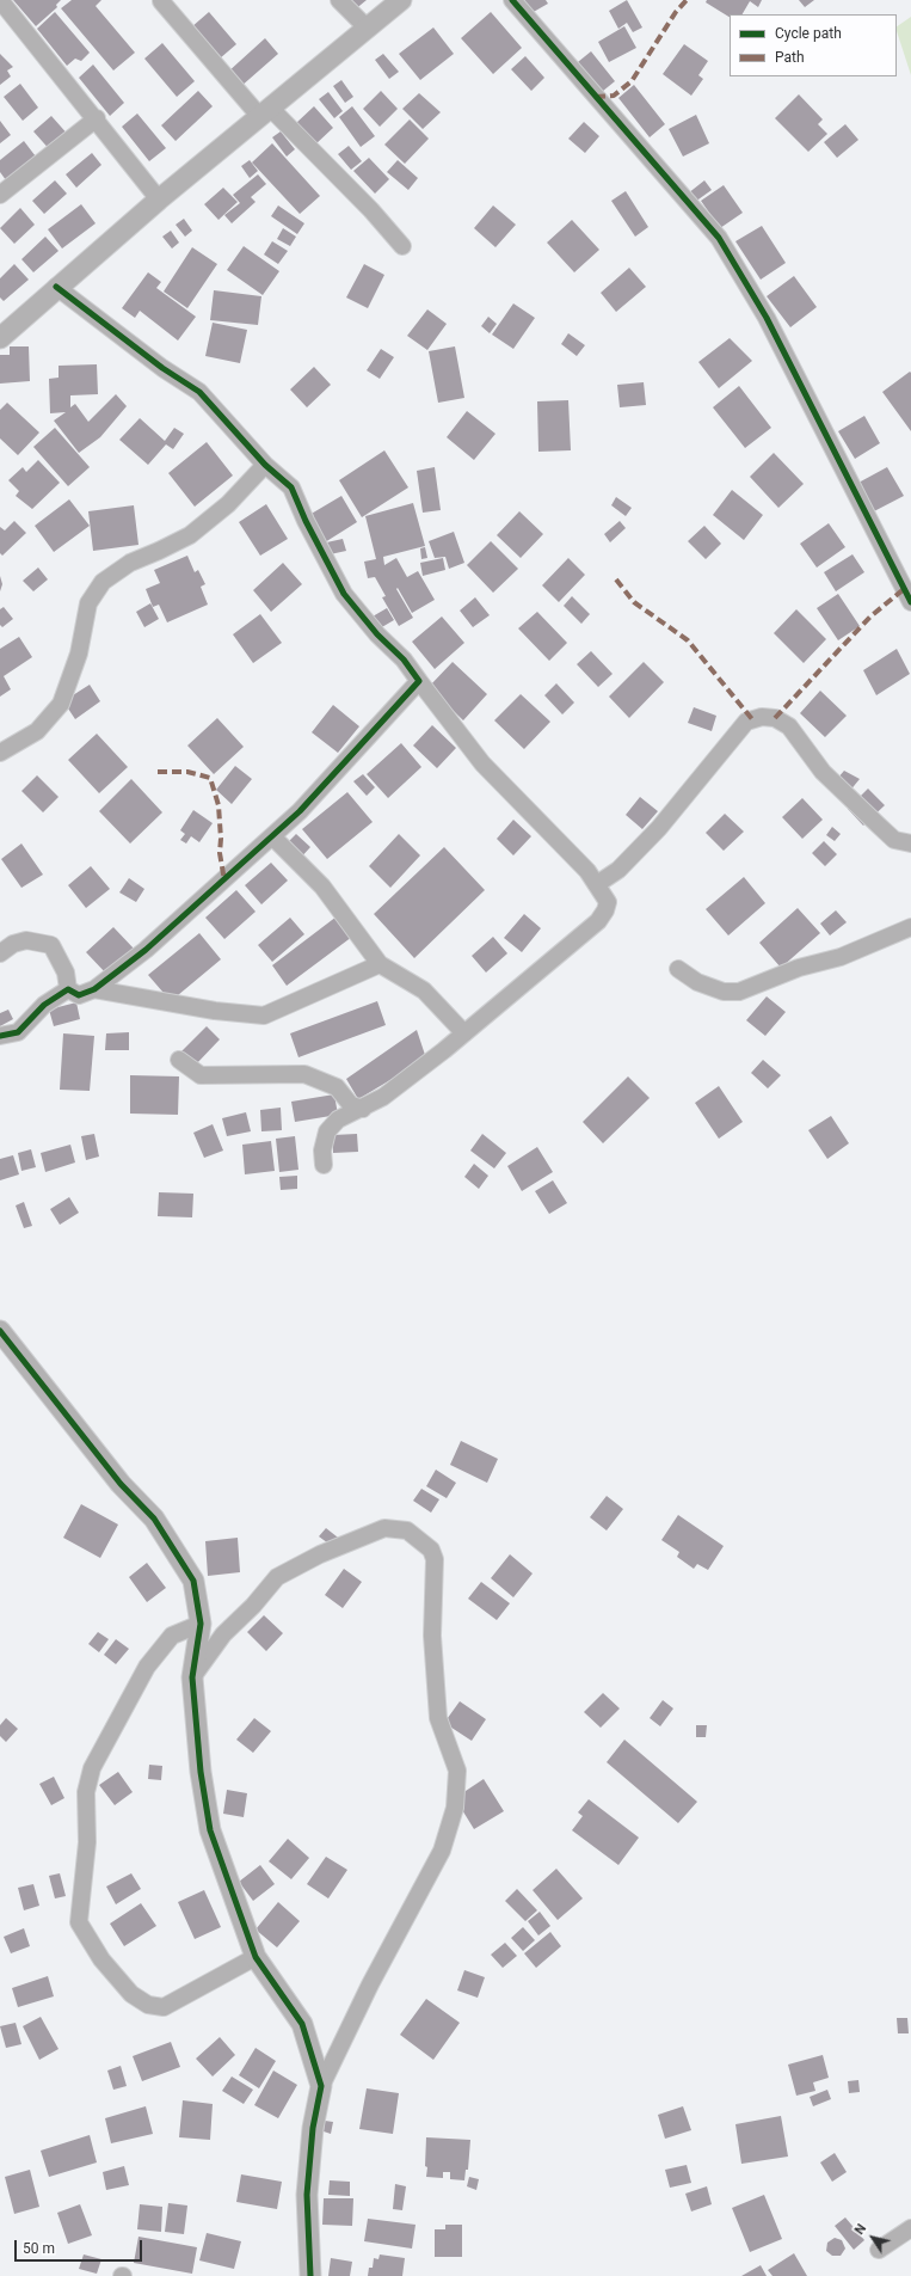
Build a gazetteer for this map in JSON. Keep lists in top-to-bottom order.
{
  "legend": ["Cycle path", "Path"],
  "scale_bar": "50 m",
  "north": "top left"
}
